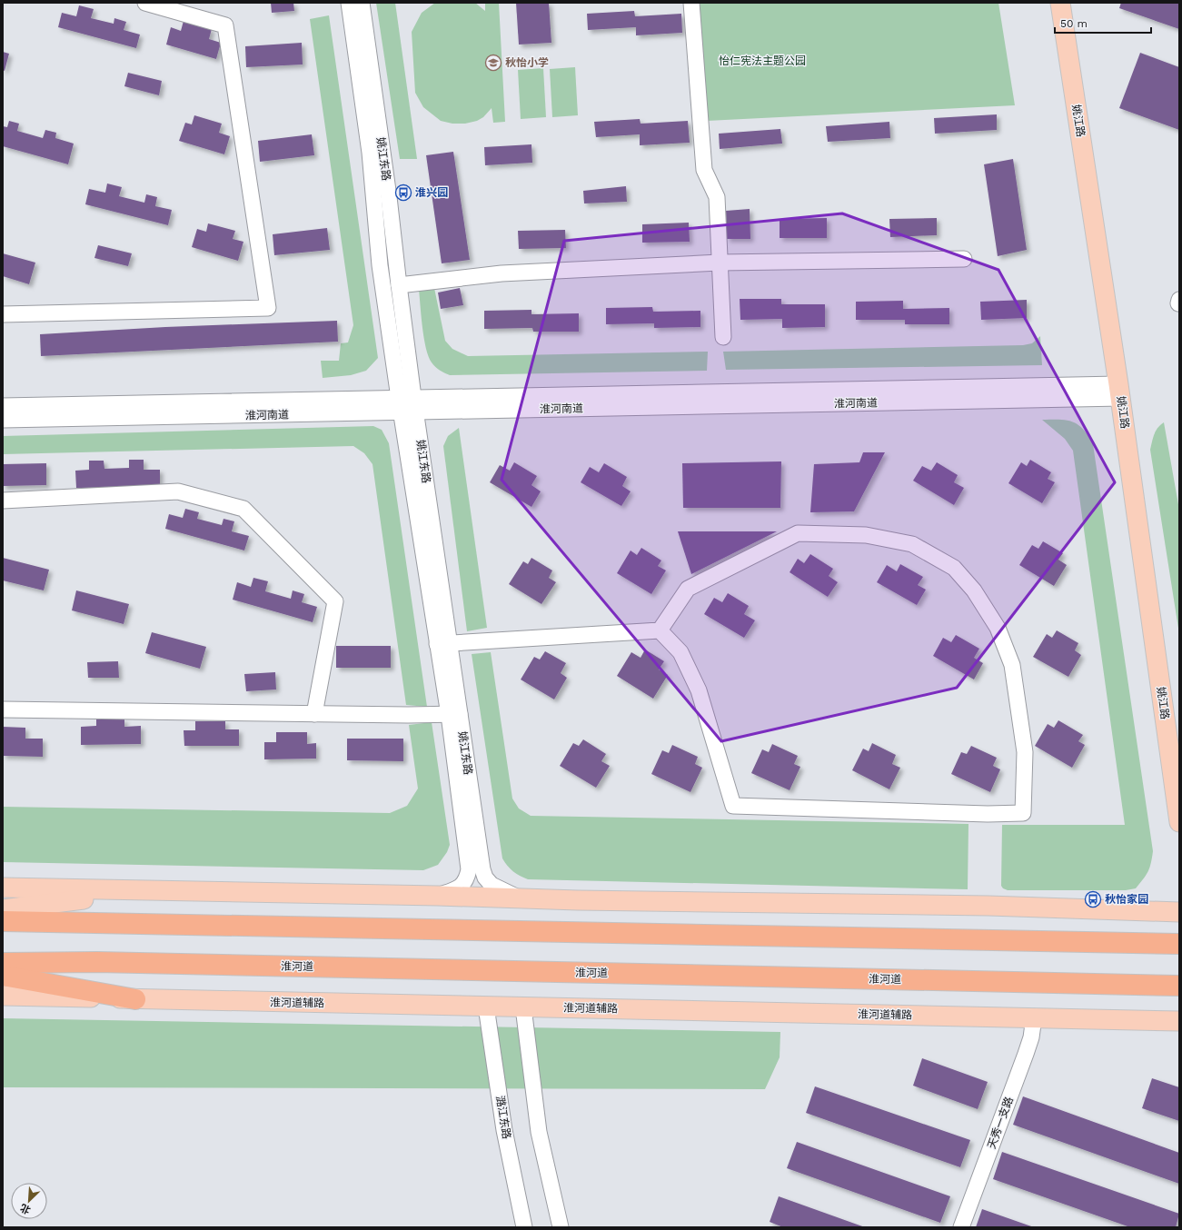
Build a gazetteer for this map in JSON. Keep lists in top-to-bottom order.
{
  "streets": {
    "highway": ["淮河道"],
    "main road": ["姚江路", "淮河道辅路"],
    "street": [
      "姚江东路",
      "淮河南道",
      "潞江东路",
      "天秀一支路"
    ]
  },
  "crossings": [
    ["姚江路", "淮河南道"],
    ["姚江东路", "淮河南道"],
    ["淮河道辅路", "潞江东路"],
    ["淮河道辅路", "天秀一支路"]
  ],
  "parks": ["怡仁宪法主题公园"],
  "places": {
    "school or university": ["秋怡小学"],
    "bus stop": ["淮兴园", "秋怡家园"]
  },
  "scale_bar": "50 m",
  "north": "bottom left"
}
